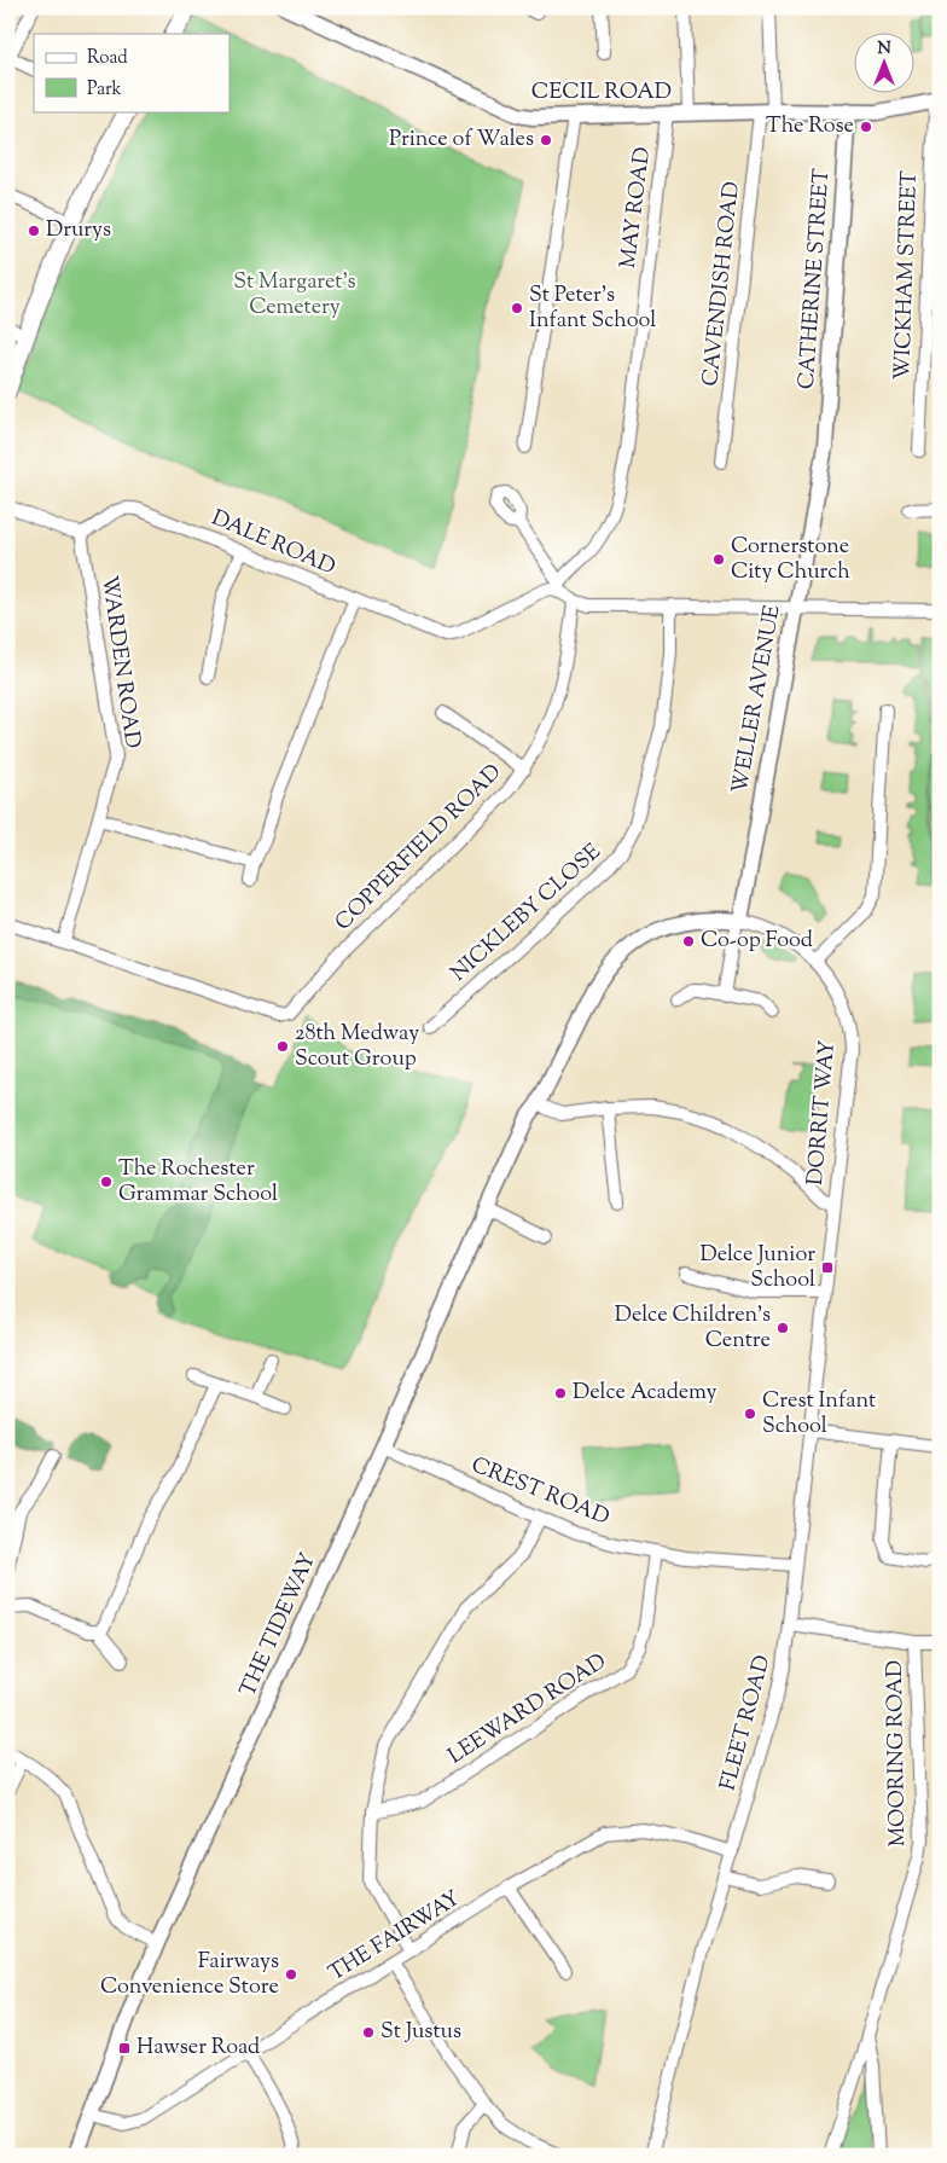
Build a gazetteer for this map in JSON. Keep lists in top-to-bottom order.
{
  "streets": {
    "street": [
      "CECIL ROAD",
      "MAY ROAD",
      "WICKHAM STREET",
      "CATHERINE STREET",
      "CAVENDISH ROAD",
      "DALE ROAD",
      "WARDEN ROAD",
      "WELLER AVENUE",
      "COPPERFIELD ROAD",
      "NICKLEBY CLOSE",
      "DORRIT WAY",
      "CREST ROAD",
      "THE TIDEWAY",
      "LEEWARD ROAD",
      "FLEET ROAD",
      "MOORING ROAD",
      "THE FAIRWAY"
    ]
  },
  "crossings": [
    ["CECIL ROAD", "MAY ROAD"],
    ["CECIL ROAD", "WICKHAM STREET"],
    ["CECIL ROAD", "CATHERINE STREET"],
    ["CECIL ROAD", "CAVENDISH ROAD"],
    ["MAY ROAD", "DALE ROAD"],
    ["CATHERINE STREET", "WELLER AVENUE"],
    ["DALE ROAD", "WARDEN ROAD"],
    ["WARDEN ROAD", "COPPERFIELD ROAD"],
    ["WELLER AVENUE", "DORRIT WAY"],
    ["WELLER AVENUE", "THE TIDEWAY"],
    ["DORRIT WAY", "THE TIDEWAY"],
    ["DORRIT WAY", "FLEET ROAD"],
    ["CREST ROAD", "THE TIDEWAY"],
    ["CREST ROAD", "LEEWARD ROAD"],
    ["CREST ROAD", "FLEET ROAD"],
    ["THE TIDEWAY", "THE FAIRWAY"],
    ["FLEET ROAD", "THE FAIRWAY"]
  ],
  "parks": ["St Margaret's Cemetery"],
  "places": {
    "other": [
      "The Rose",
      "Prince of Wales",
      "Drurys",
      "St Peter's Infant School",
      "Cornerstone City Church",
      "Co-op Food",
      "28th Medway Scout Group",
      "The Rochester Grammar School",
      "Delce Children's Centre",
      "Delce Academy",
      "Crest Infant School",
      "Fairways Convenience Store",
      "St Justus"
    ],
    "transit": ["Delce Junior School", "Hawser Road"]
  },
  "legend": ["Road", "Park"],
  "north": "top"
}
